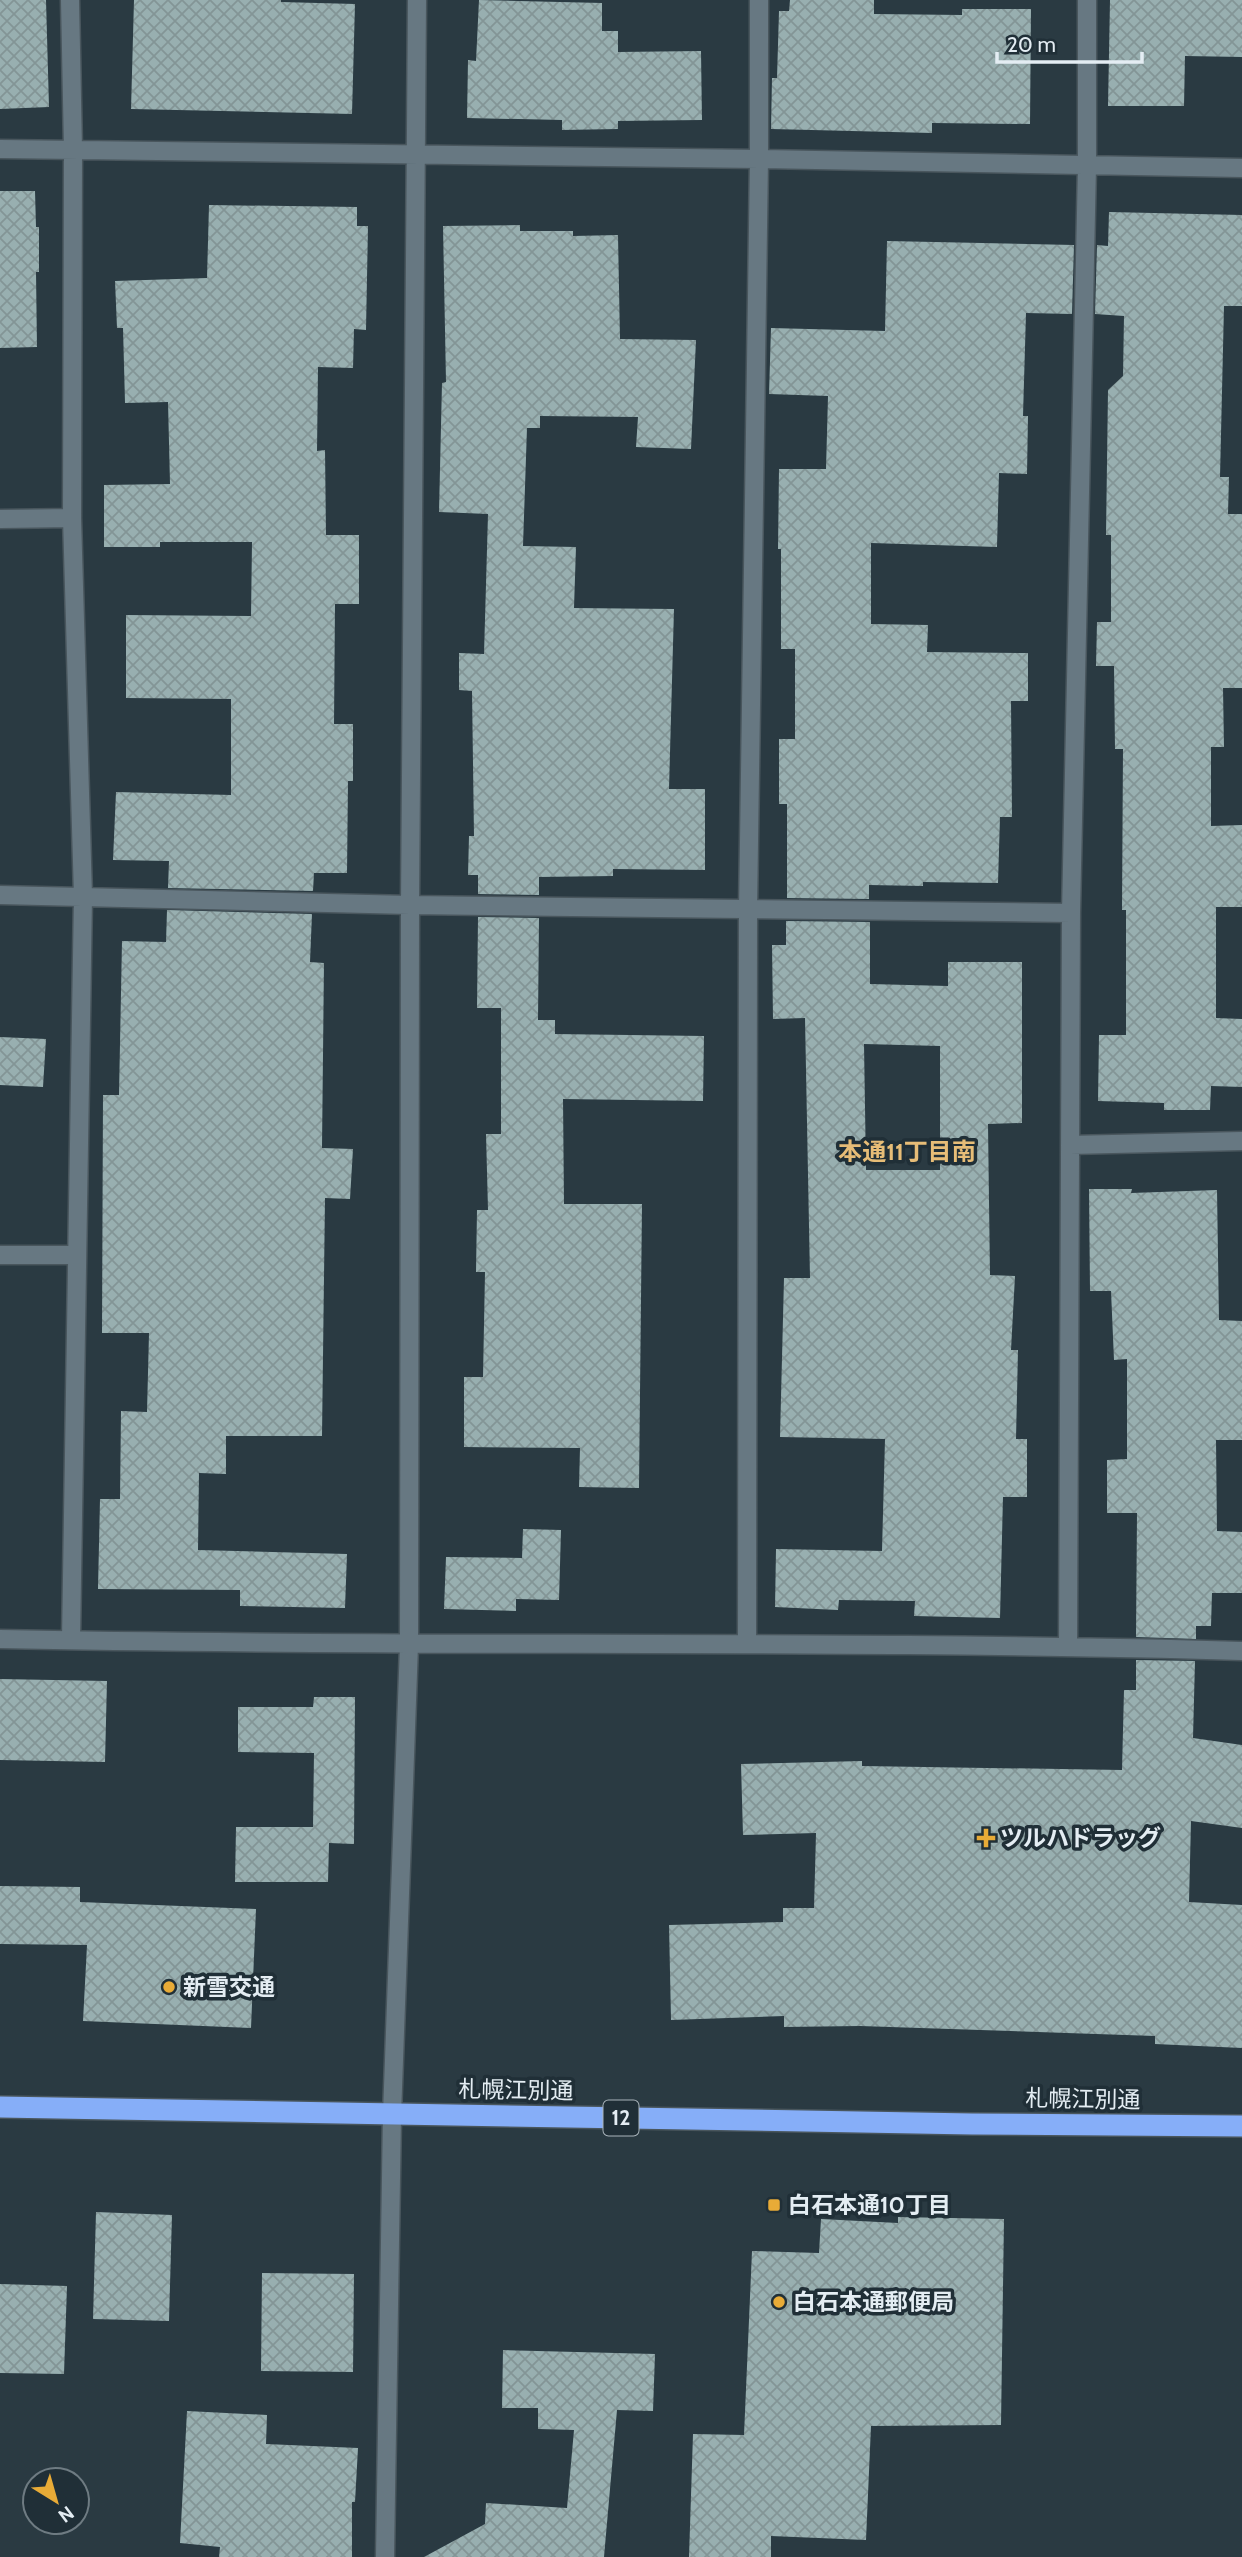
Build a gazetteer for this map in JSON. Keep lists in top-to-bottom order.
{
  "streets": {
    "highway": ["札幌江別通", "12"]
  },
  "districts": ["本通11丁目南"],
  "places": {
    "health": ["ツルハドラッグ"],
    "other": ["新雪交通", "白石本通郵便局"],
    "transit": ["白石本通10丁目"]
  },
  "scale_bar": "20 m",
  "north": "bottom right"
}
